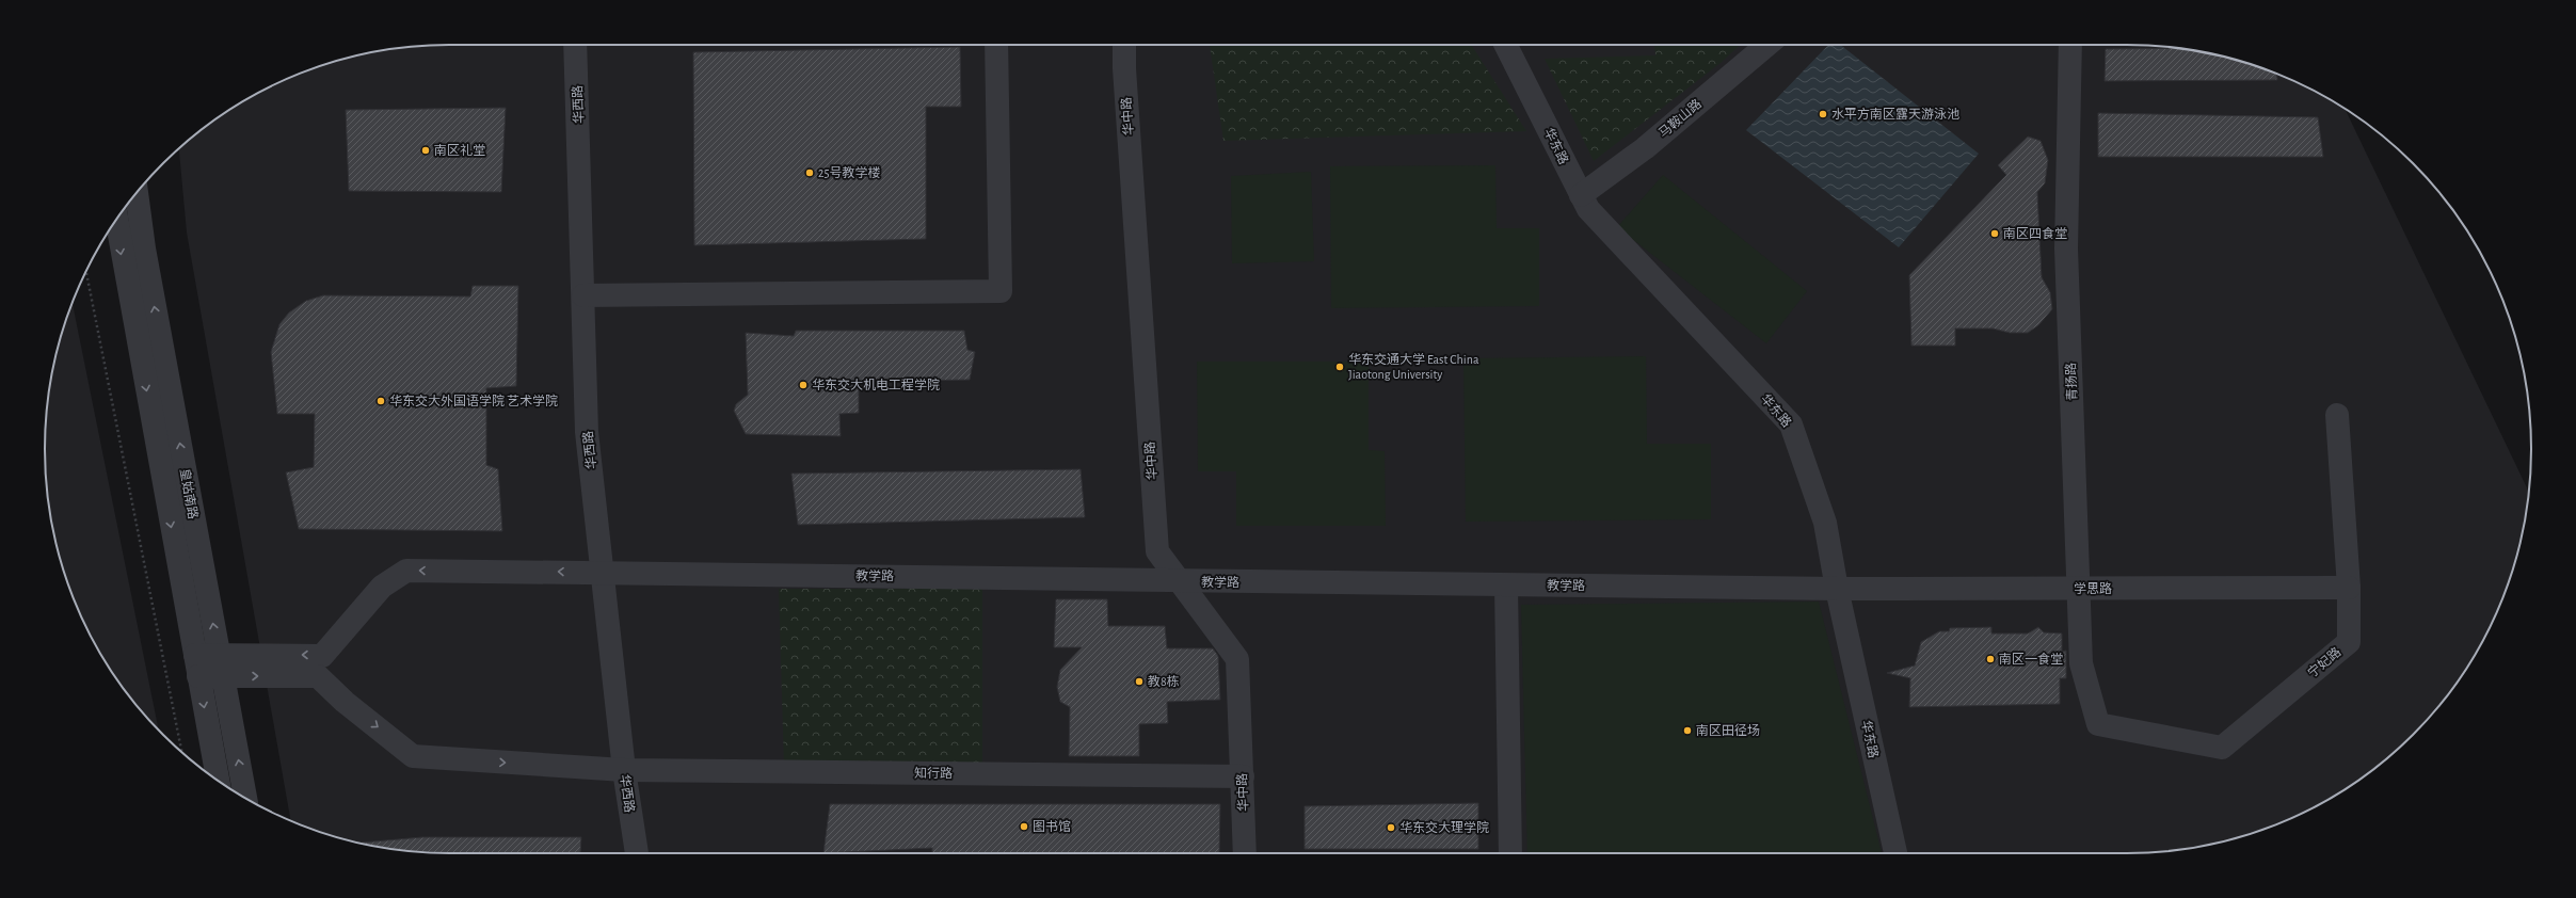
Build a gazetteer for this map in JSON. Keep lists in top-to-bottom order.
{
  "streets": {
    "street": [
      "华西路",
      "华中路",
      "马鞍山路",
      "华东路",
      "青扬路",
      "皇姑南路",
      "教学路",
      "学思路",
      "宁妃路",
      "知行路"
    ]
  },
  "crossings": [
    ["华西路", "教学路"],
    ["华西路", "知行路"],
    ["华中路", "教学路"],
    ["华中路", "知行路"],
    ["马鞍山路", "华东路"],
    ["华东路", "教学路"],
    ["华东路", "学思路"],
    ["青扬路", "学思路"],
    ["青扬路", "宁妃路"],
    ["皇姑南路", "教学路"],
    ["皇姑南路", "知行路"],
    ["教学路", "学思路"],
    ["教学路", "知行路"],
    ["学思路", "宁妃路"]
  ],
  "one_way": ["知行路"],
  "places": [
    "水平方南区露天游泳池",
    "南区礼堂",
    "25号教学楼",
    "南区四食堂",
    "华东交通大学 East China Jiaotong University",
    "华东交大机电工程学院",
    "华东交大外国语学院 艺术学院",
    "南区一食堂",
    "教8栋",
    "南区田径场",
    "图书馆",
    "华东交大理学院"
  ]
}
